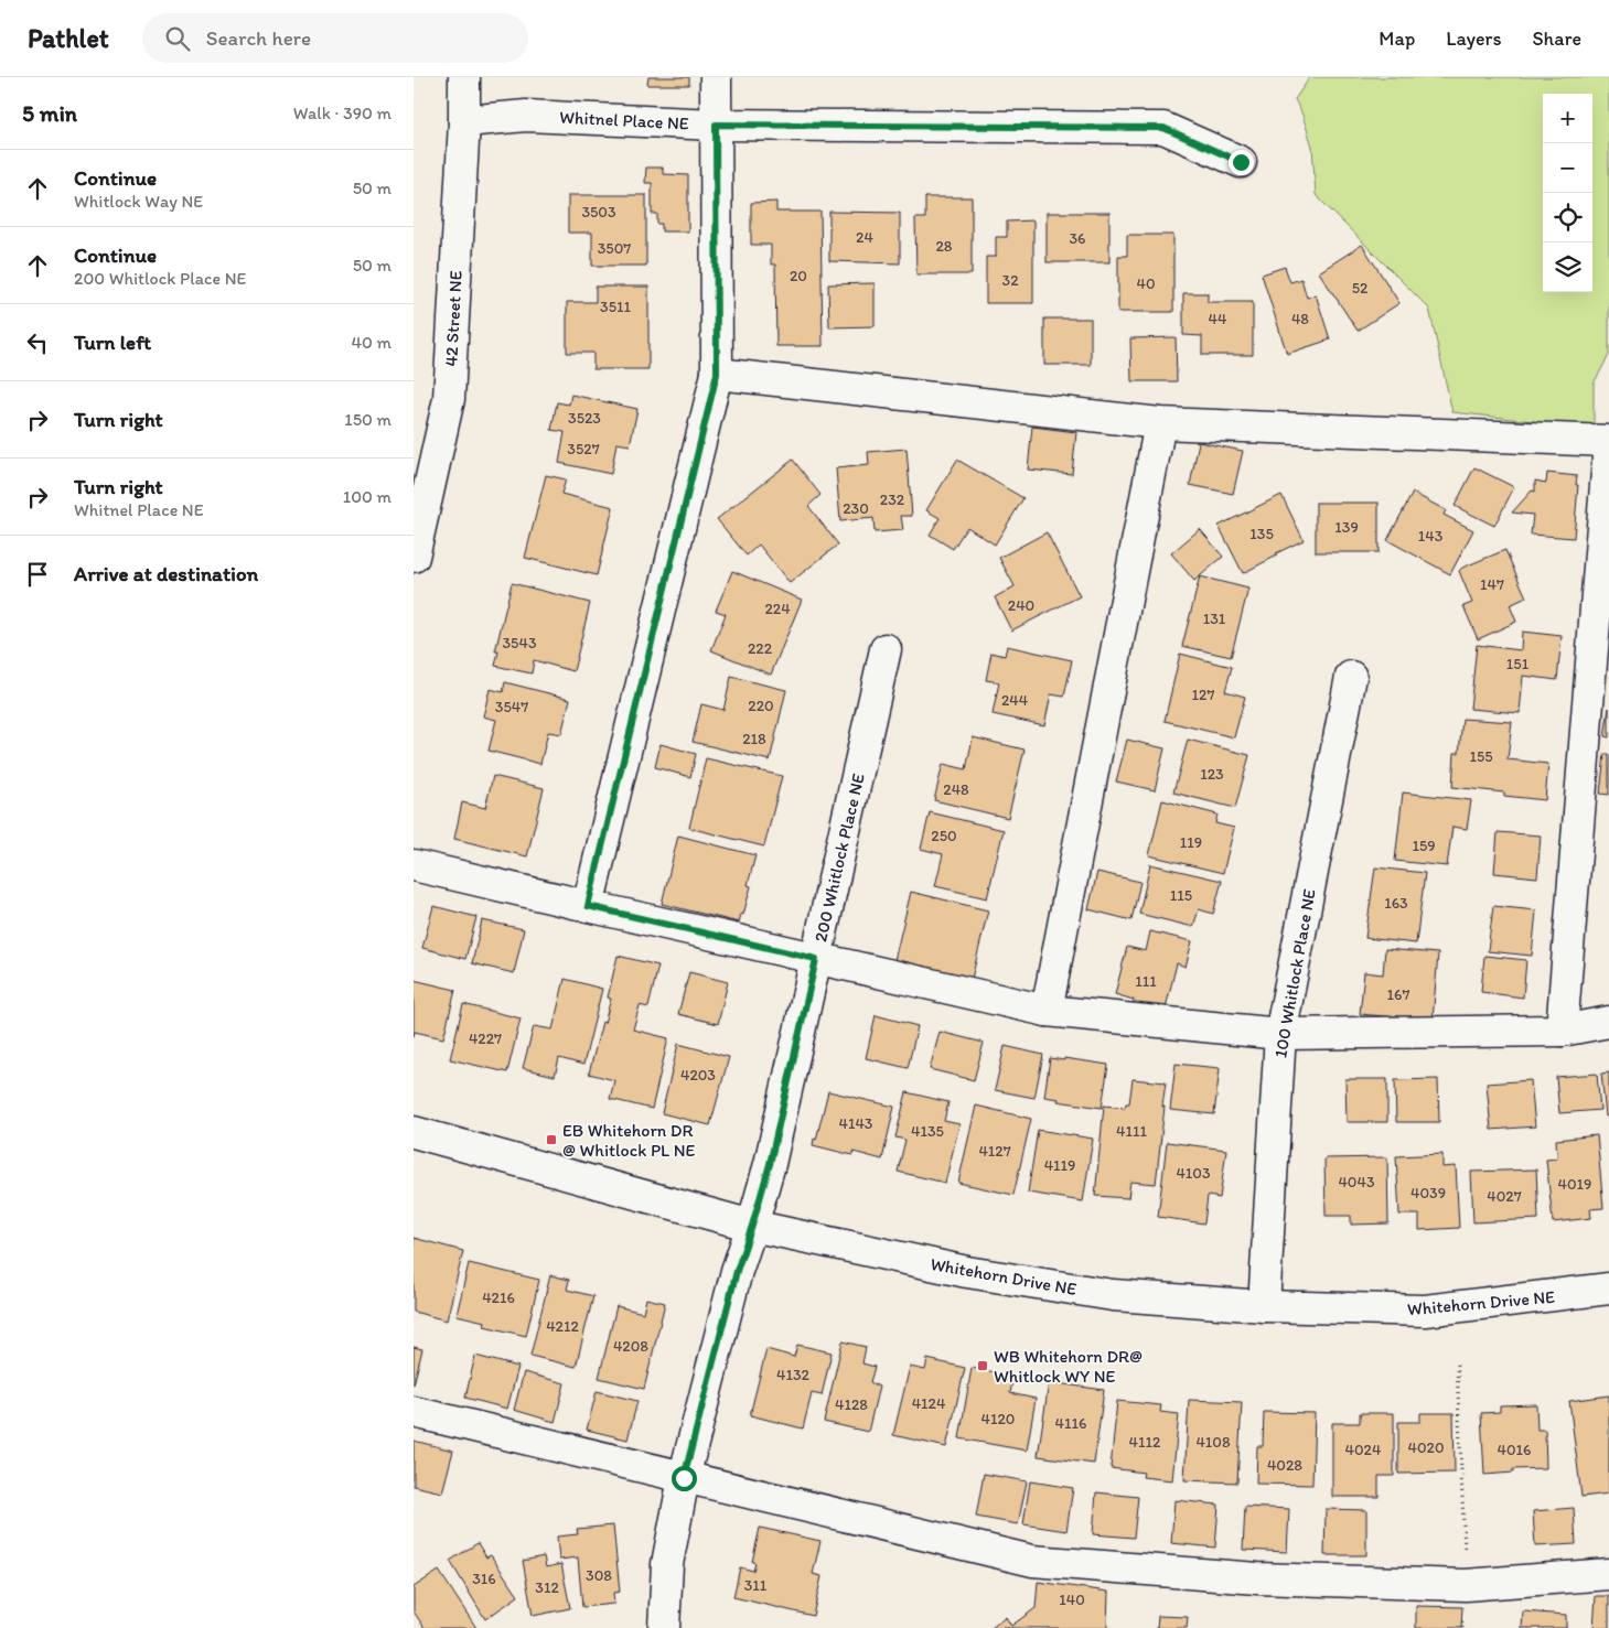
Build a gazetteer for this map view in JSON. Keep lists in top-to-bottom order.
{
  "streets": {
    "street": [
      "Whitnel Place NE",
      "42 Street NE",
      "200 Whitlock Place NE",
      "100 Whitlock Place NE",
      "Whitehorn Drive NE"
    ]
  },
  "crossings": [
    ["Whitnel Place NE", "42 Street NE"],
    ["200 Whitlock Place NE", "Whitehorn Drive NE"],
    ["100 Whitlock Place NE", "Whitehorn Drive NE"]
  ],
  "places": {
    "transit": ["EB Whitehorn DR @ Whitlock PL NE", "WB Whitehorn DR@ Whitlock WY NE"]
  },
  "house_numbers": [
    "3503",
    "24",
    "36",
    "28",
    "3507",
    "20",
    "32",
    "40",
    "52",
    "3511",
    "44",
    "48",
    "3523",
    "3527",
    "232",
    "230",
    "139",
    "135",
    "143",
    "147",
    "240",
    "224",
    "131",
    "3543",
    "222",
    "151",
    "127",
    "244",
    "220",
    "3547",
    "218",
    "155",
    "123",
    "248",
    "250",
    "119",
    "159",
    "115",
    "163",
    "111",
    "167",
    "4227",
    "4203",
    "4143",
    "4135",
    "4111",
    "4127",
    "4119",
    "4103",
    "4043",
    "4019",
    "4039",
    "4027",
    "4216",
    "4212",
    "4208",
    "4132",
    "4124",
    "4128",
    "4120",
    "4116",
    "4112",
    "4108",
    "4020",
    "4024",
    "4016",
    "4028",
    "308",
    "316",
    "311",
    "312",
    "140"
  ],
  "page": {
    "header": "Pathlet",
    "search": "Search here",
    "nav": ["Map", "Layers", "Share"],
    "heading": ["5 min", "Walk · 390 m"],
    "map_buttons": ["+", "−"],
    "list": [
      ["Continue", "Whitlock Way NE", "50 m"],
      ["Continue", "200 Whitlock Place NE", "50 m"],
      ["Turn left", "40 m"],
      ["Turn right", "150 m"],
      ["Turn right", "Whitnel Place NE", "100 m"],
      "Arrive at destination"
    ]
  }
}
